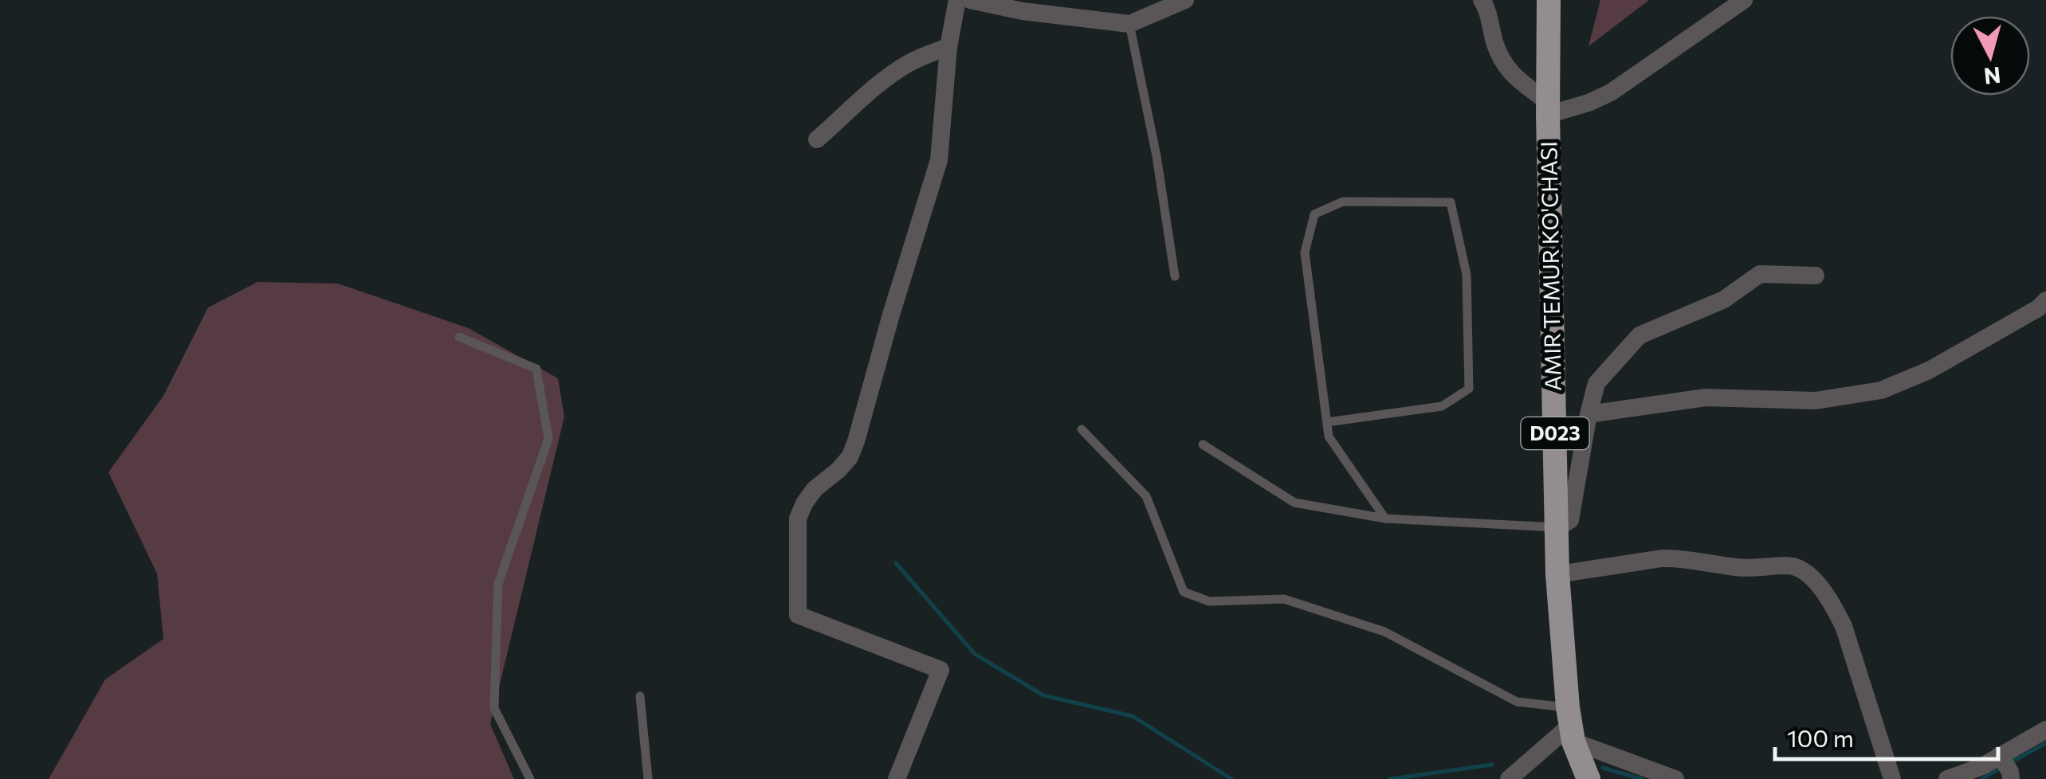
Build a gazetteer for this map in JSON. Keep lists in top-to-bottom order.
{
  "streets": {
    "main road": ["AMIR TEMUR KO'CHASI", "D023"]
  },
  "crossings": [
    ["AMIR TEMUR KO'CHASI", "D023"]
  ],
  "scale_bar": "100 m",
  "north": "bottom"
}
